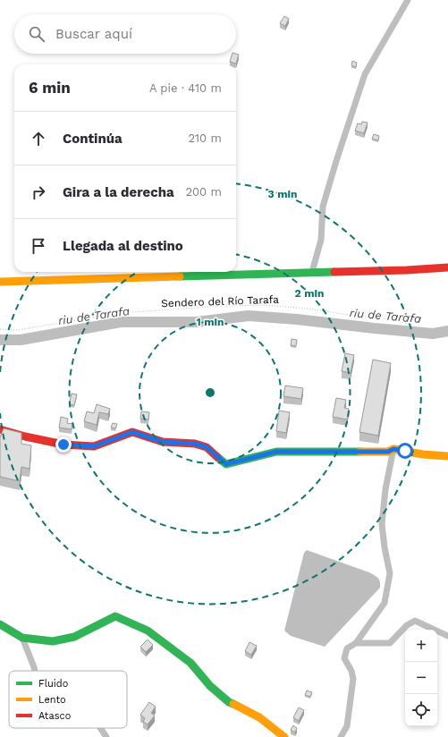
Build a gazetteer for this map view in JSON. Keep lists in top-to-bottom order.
{
  "streets": {
    "path": ["Sendero del Río Tarafa"]
  },
  "water": ["riu de Tarafa"],
  "legend": ["Fluido", "Lento", "Atasco"],
  "page": {
    "search": "Buscar aquí",
    "heading": ["6 min", "A pie · 410 m"],
    "list": [
      ["Continúa", "210 m"],
      ["Gira a la derecha", "200 m"],
      "Llegada al destino"
    ],
    "map_buttons": ["+", "−"]
  },
  "rings": ["3 min", "2 min", "1 min"]
}
